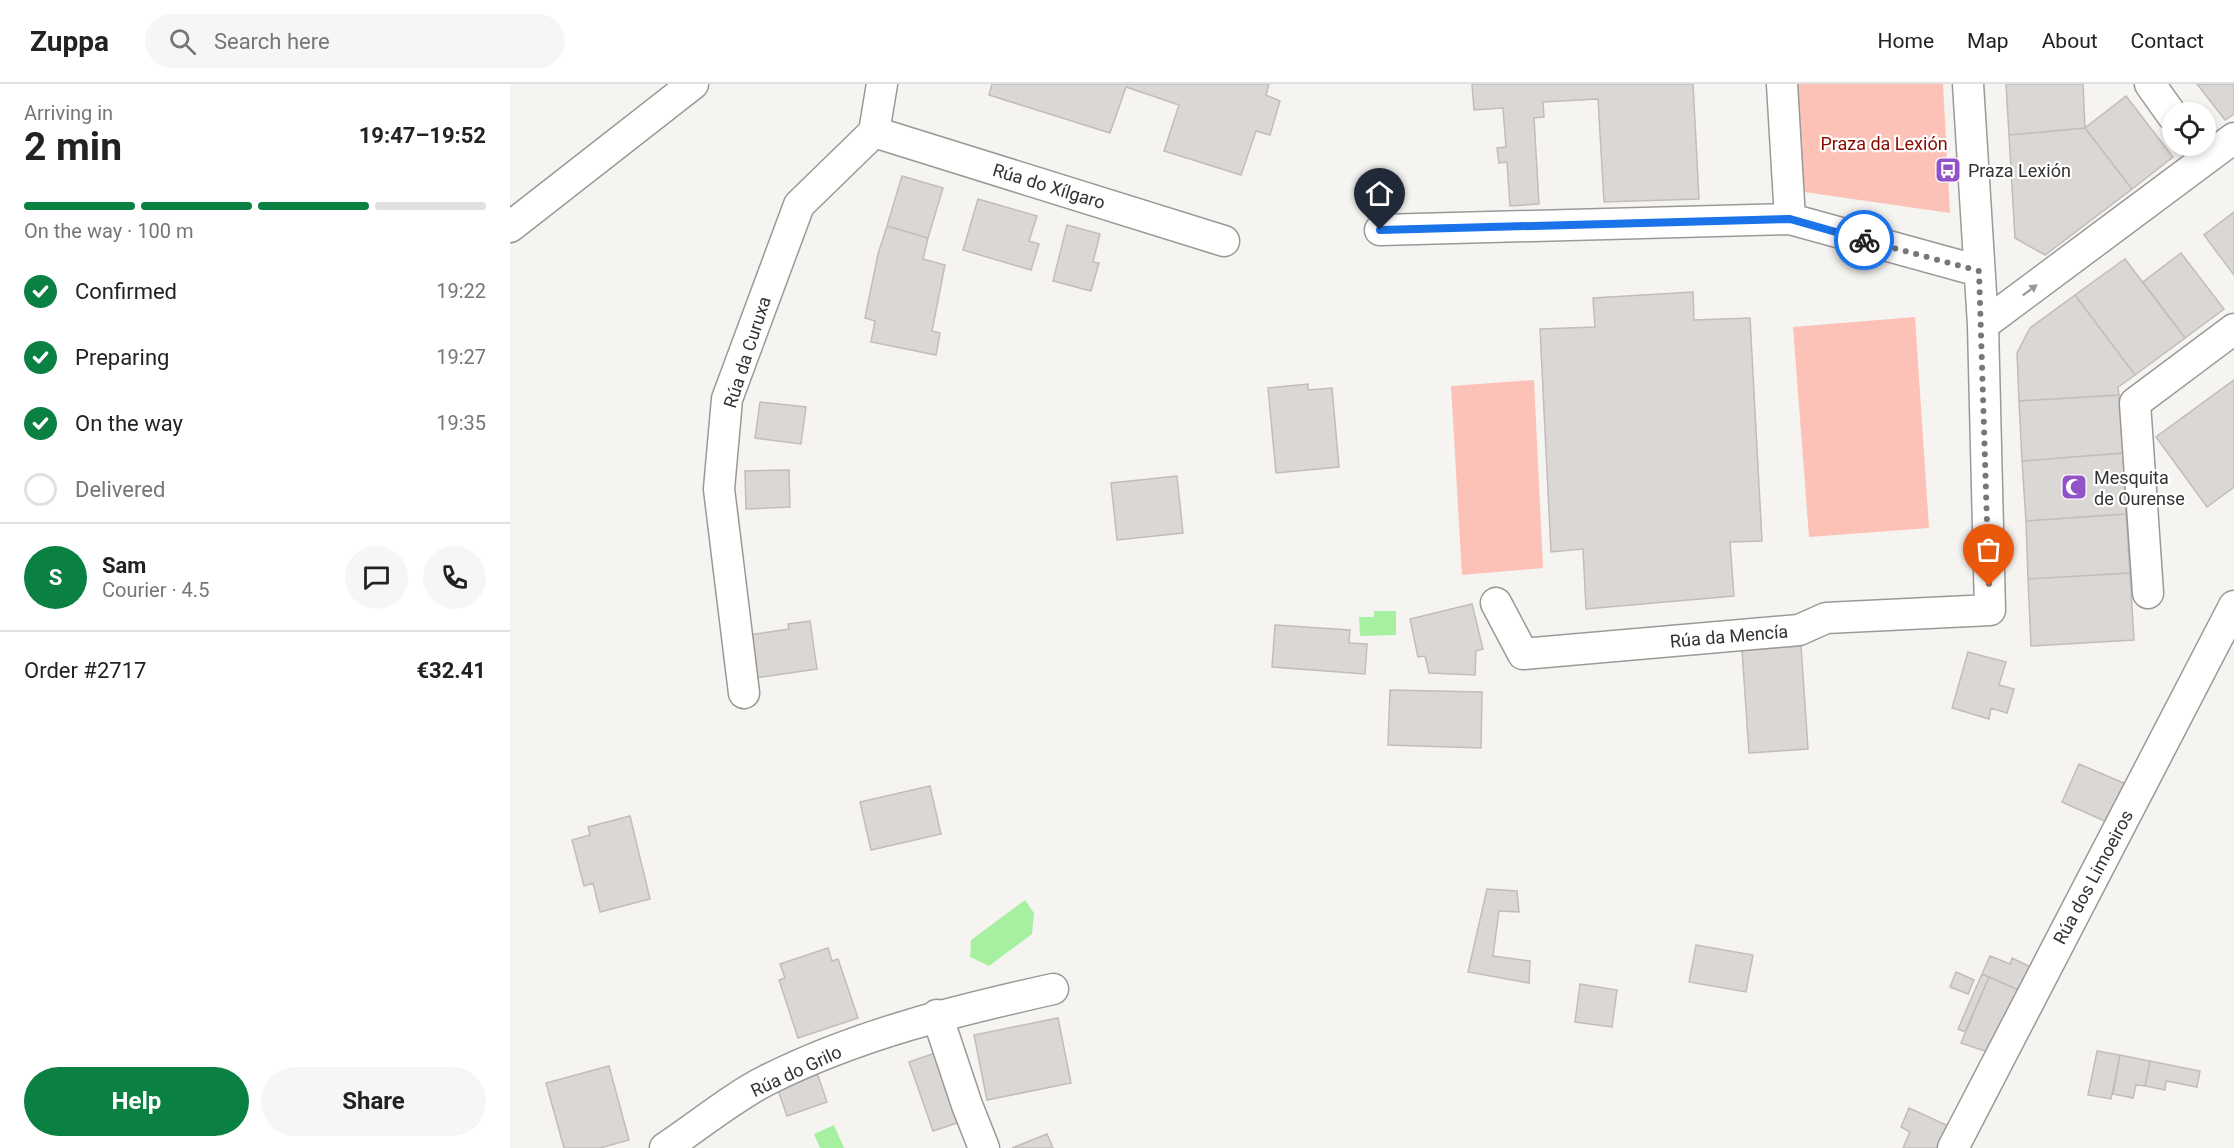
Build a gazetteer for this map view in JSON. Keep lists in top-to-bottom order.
{
  "streets": {
    "street": [
      "Rúa do Xílgaro",
      "Rúa da Curuxa",
      "Rúa da Mencía",
      "Rúa dos Limoeiros",
      "Rúa do Grilo"
    ]
  },
  "crossings": [
    ["Rúa do Xílgaro", "Rúa da Curuxa"]
  ],
  "parks": ["Praza da Lexión"],
  "places": {
    "bus stop": ["Praza Lexión"],
    "mosque": ["Mesquita de Ourense"]
  },
  "page": {
    "header": "Zuppa",
    "search": "Search here",
    "nav": [
      "Home",
      "Map",
      "About",
      "Contact"
    ],
    "heading": ["2 min", "Arriving in", "19:47–19:52"],
    "panel": [
      "Sam",
      "Courier · 4.5",
      "Order #2717",
      "€32.41"
    ],
    "bar": "On the way · 100 m",
    "list": [
      ["Confirmed", "19:22"],
      ["Preparing", "19:27"],
      ["On the way", "19:35"],
      "Delivered"
    ],
    "round": "S",
    "buttons": ["Help", "Share"]
  }
}
